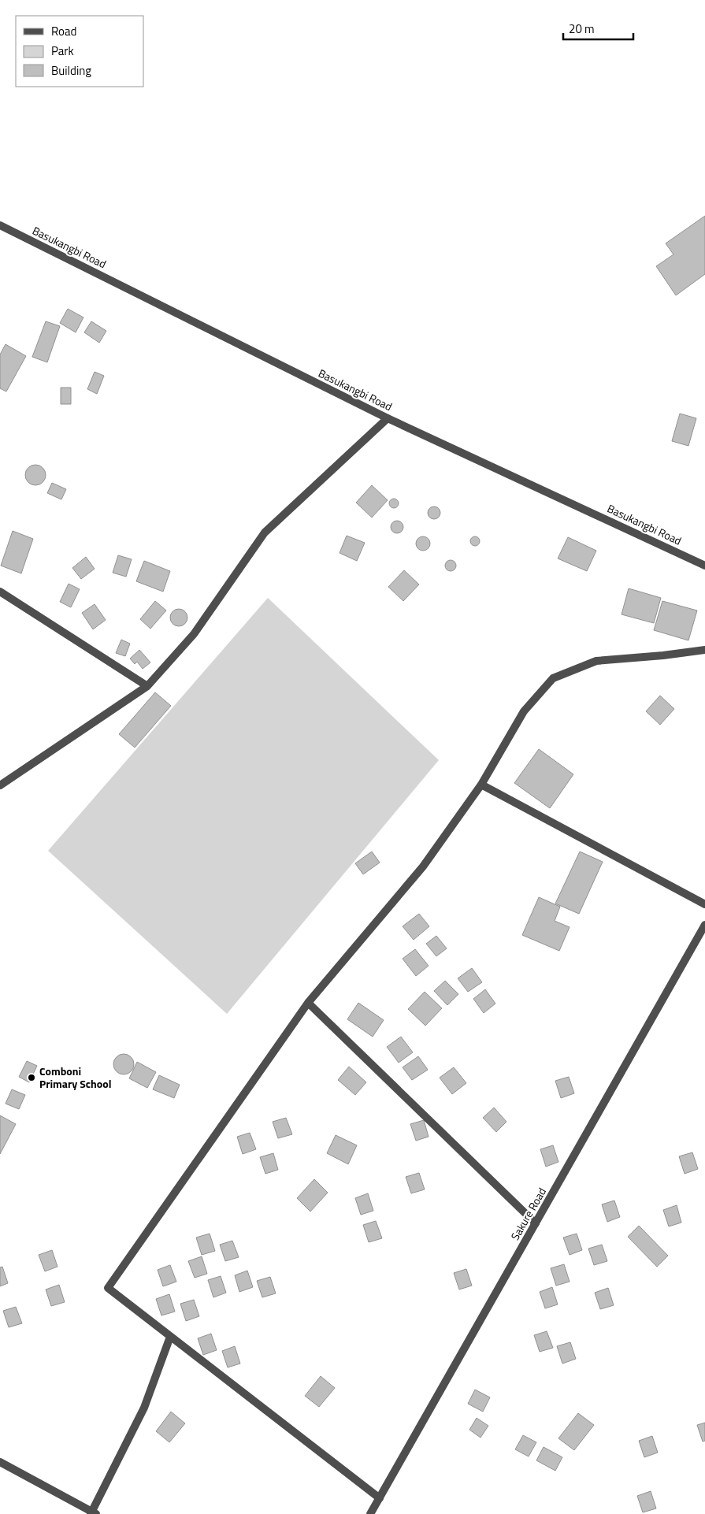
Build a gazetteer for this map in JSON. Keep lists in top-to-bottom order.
{
  "streets": {
    "street": ["Basukangbi Road", "Sakure Road"]
  },
  "places": ["Comboni Primary School"],
  "legend": ["Road", "Park", "Building"],
  "scale_bar": "20 m"
}
